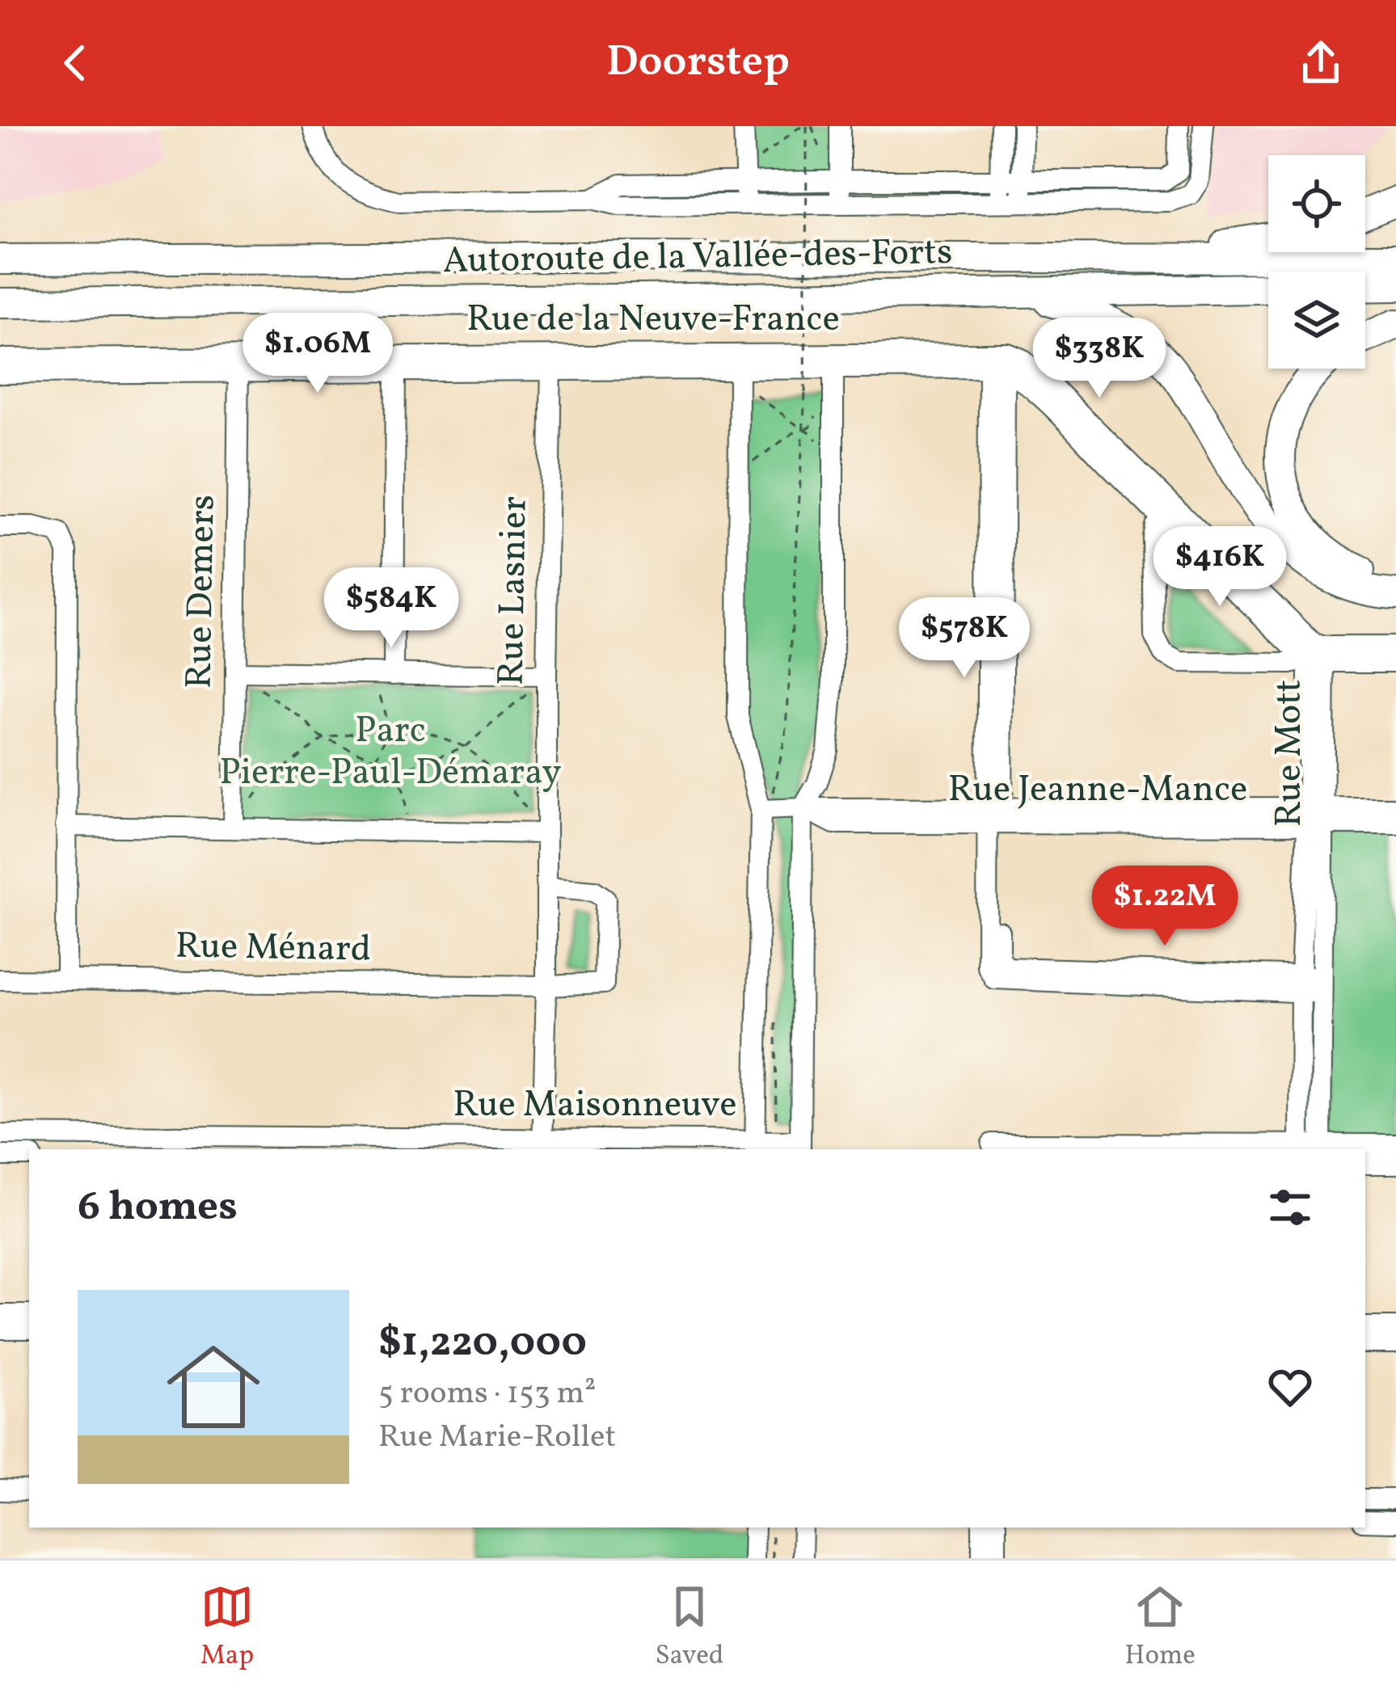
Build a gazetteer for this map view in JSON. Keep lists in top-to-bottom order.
{
  "streets": {
    "highway": ["Autoroute de la Vallée-des-Forts"],
    "street": [
      "Rue de la Neuve-France",
      "Rue Lasnier",
      "Rue Demers",
      "Rue Mott",
      "Rue Jeanne-Mance",
      "Rue Ménard",
      "Rue Maisonneuve"
    ]
  },
  "crossings": [
    ["Rue de la Neuve-France", "Rue Lasnier"],
    ["Rue de la Neuve-France", "Rue Demers"],
    ["Rue Lasnier", "Rue Ménard"],
    ["Rue Lasnier", "Rue Maisonneuve"],
    ["Rue Mott", "Rue Jeanne-Mance"]
  ],
  "parks": ["Parc Pierre-Paul-Démaray"],
  "page": {
    "header": "Doorstep",
    "price": [
      "$1.06M",
      "$338K",
      "$416K",
      "$584K",
      "$578K",
      "$1.22M"
    ],
    "heading": "6 homes",
    "list": [
      {
        "name": "$1,220,000",
        "note": "5 rooms · 153 m² · Rue Marie-Rollet"
      }
    ],
    "tabs": ["Map", "Saved", "Home"]
  }
}
